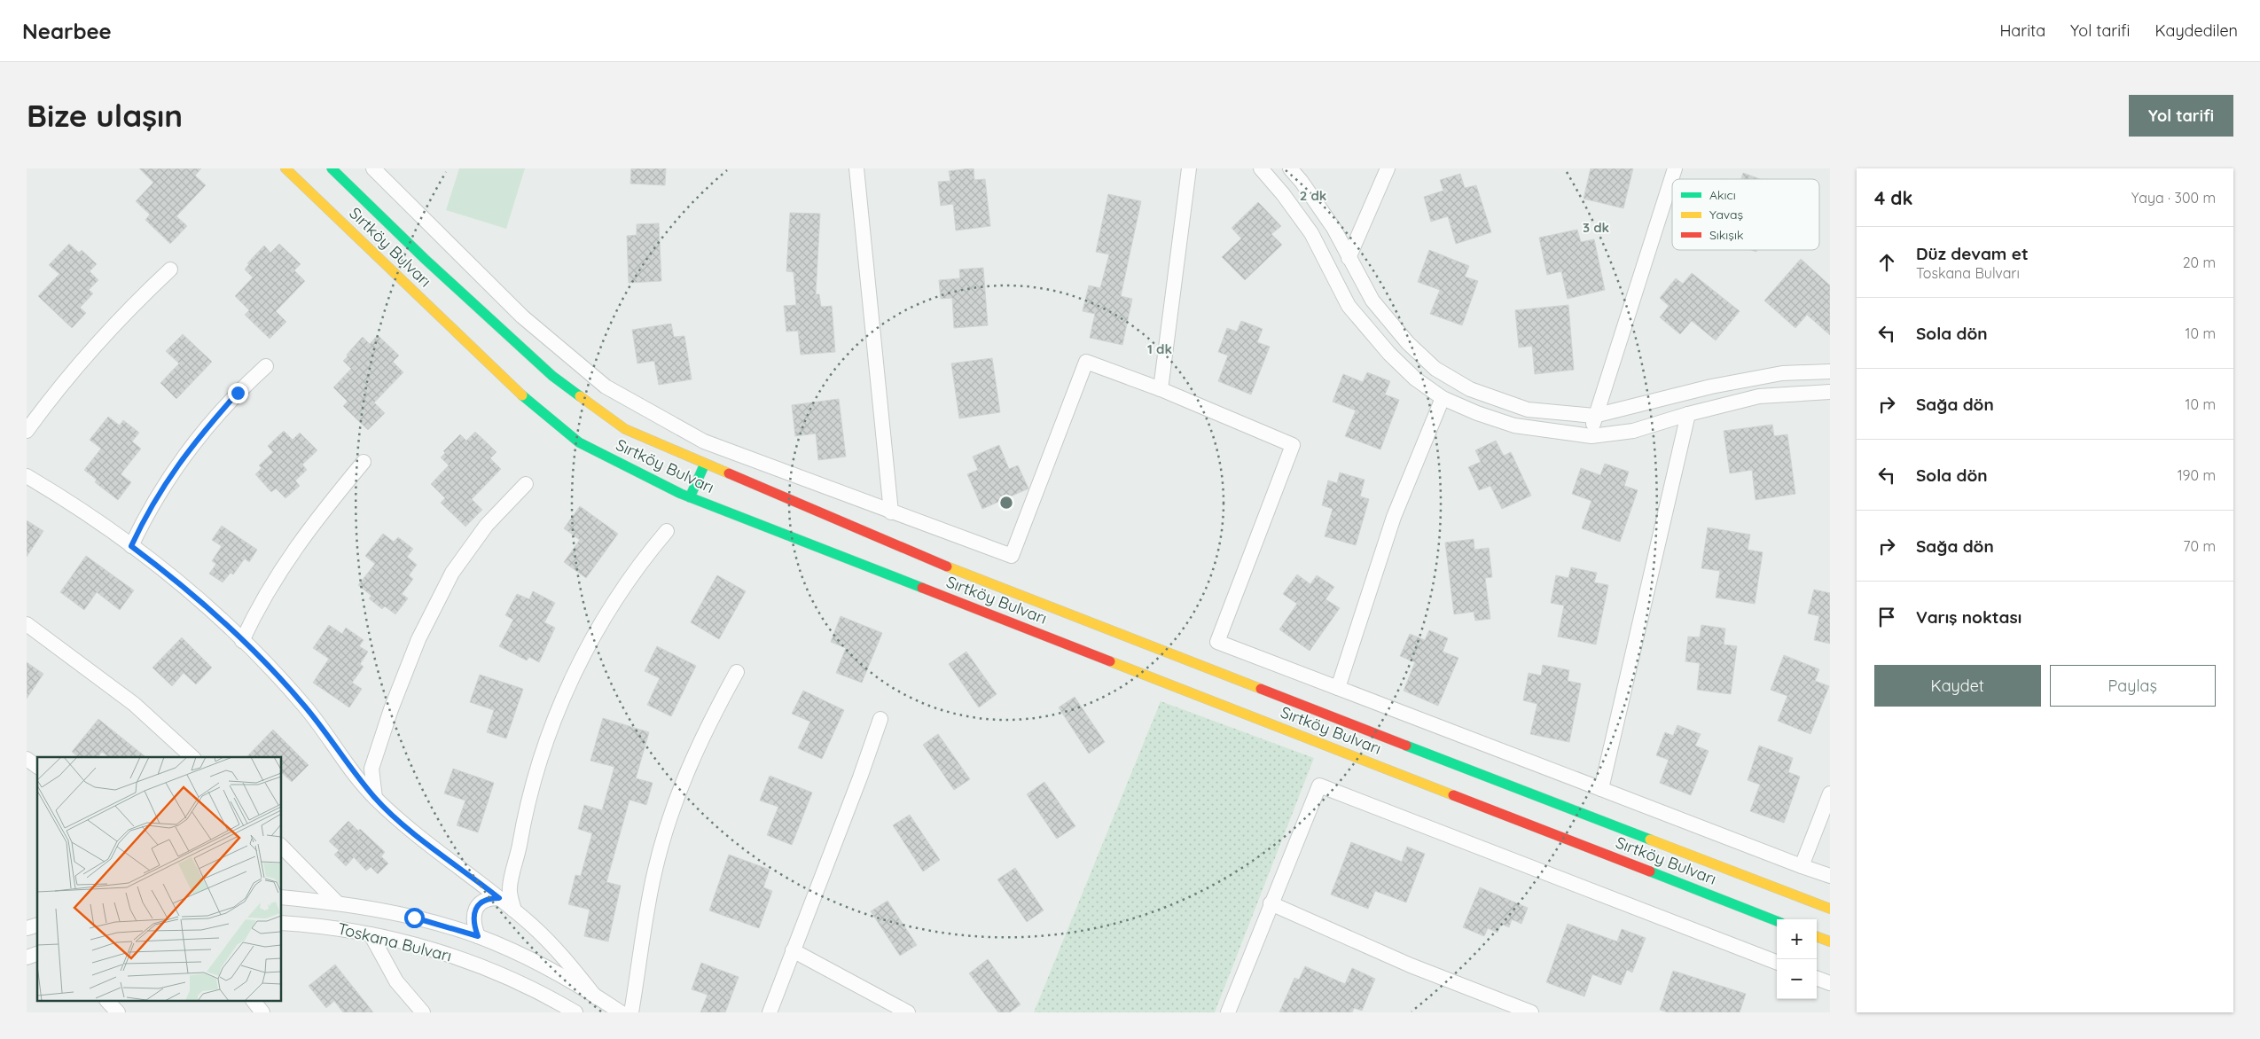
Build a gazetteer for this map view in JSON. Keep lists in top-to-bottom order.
{
  "streets": {
    "main road": ["Sırtköy Bulvarı"],
    "street": ["Toskana Bulvarı"]
  },
  "legend": ["Akıcı", "Yavaş", "Sıkışık"],
  "page": {
    "header": "Nearbee",
    "nav": ["Harita", "Yol tarifi", "Kaydedilen"],
    "buttons": [
      "Yol tarifi",
      ["Kaydet", "Paylaş"]
    ],
    "title": "Bize ulaşın",
    "heading": ["4 dk", "Yaya · 300 m"],
    "list": [
      ["Düz devam et", "Toskana Bulvarı", "20 m"],
      ["Sola dön", "10 m"],
      ["Sağa dön", "10 m"],
      ["Sola dön", "190 m"],
      ["Sağa dön", "70 m"],
      "Varış noktası"
    ],
    "map_buttons": ["+", "−"]
  },
  "rings": ["2 dk", "3 dk", "1 dk"]
}
